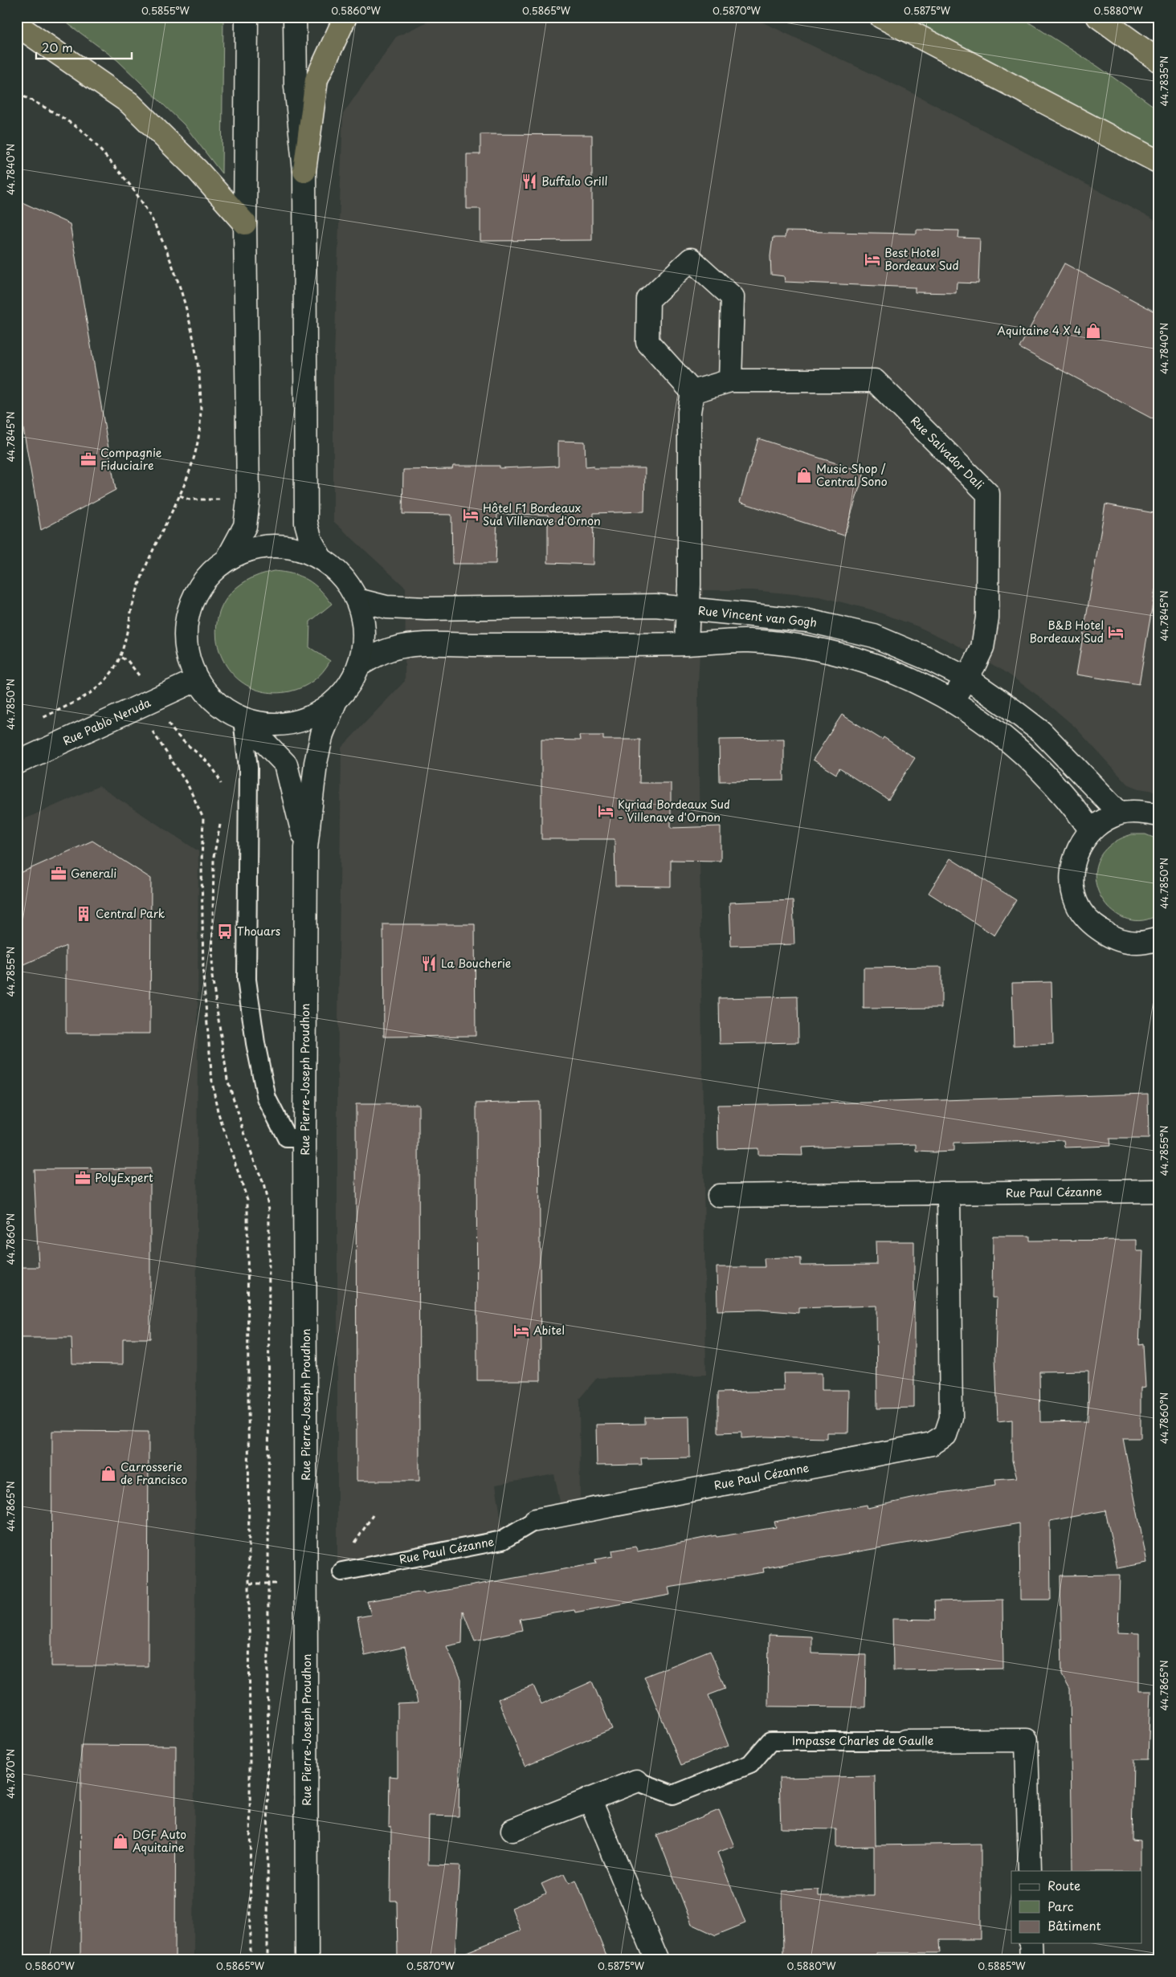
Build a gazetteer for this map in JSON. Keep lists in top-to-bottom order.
{
  "streets": {
    "street": [
      "Rue Salvador Dali",
      "Rue Vincent van Gogh",
      "Rue Pablo Neruda",
      "Rue Pierre-Joseph Proudhon",
      "Rue Paul Cézanne",
      "Impasse Charles de Gaulle"
    ]
  },
  "crossings": [
    ["Rue Salvador Dali", "Rue Vincent van Gogh"]
  ],
  "places": {
    "restaurant": ["Buffalo Grill", "La Boucherie"],
    "hotel": [
      "Best Hotel Bordeaux Sud",
      "Hôtel F1 Bordeaux Sud Villenave d'Ornon",
      "B&B Hotel Bordeaux Sud",
      "Kyriad Bordeaux Sud - Villenave d'Ornon",
      "Abitel"
    ],
    "shop": [
      "Aquitaine 4 X 4",
      "Music Shop / Central Sono",
      "Carrosserie de Francisco",
      "DGF Auto Aquitaine"
    ],
    "office": ["Compagnie Fiduciaire", "Generali", "PolyExpert"],
    "building": ["Central Park"],
    "bus stop": ["Thouars"]
  },
  "legend": ["Route", "Parc", "Bâtiment"],
  "scale_bar": "20 m",
  "coordinates": [
    "0.5855°W",
    "0.5860°W",
    "0.5865°W",
    "0.5870°W",
    "0.5875°W",
    "0.5880°W",
    "44.7835°N",
    "44.7840°N",
    "44.7845°N",
    "44.7850°N",
    "44.7855°N",
    "44.7860°N",
    "44.7865°N",
    "44.7870°N",
    "0.5885°W"
  ]
}
